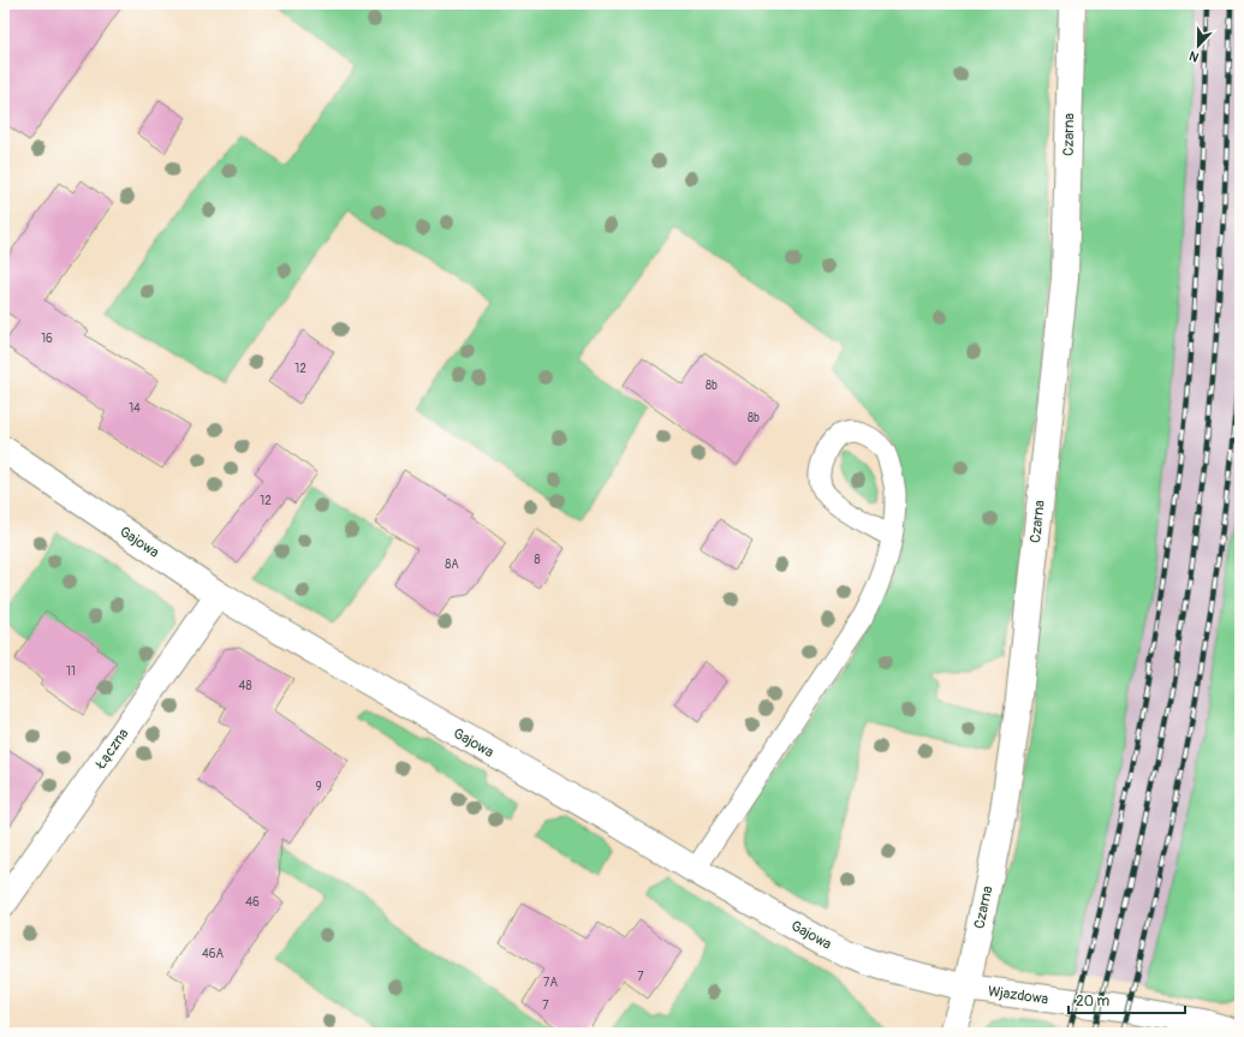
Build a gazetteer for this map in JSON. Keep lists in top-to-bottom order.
{
  "streets": {
    "street": [
      "Czarna",
      "Gajowa",
      "Łączna",
      "Wjazdowa"
    ]
  },
  "crossings": [
    ["Czarna", "Gajowa"],
    ["Czarna", "Wjazdowa"],
    ["Gajowa", "Łączna"],
    ["Gajowa", "Wjazdowa"]
  ],
  "house_numbers": [
    "16",
    "12",
    "8b",
    "14",
    "8b",
    "12",
    "8",
    "8A",
    "11",
    "48",
    "9",
    "46",
    "46A",
    "7",
    "7A",
    "7"
  ],
  "scale_bar": "20 m",
  "north": "bottom"
}
